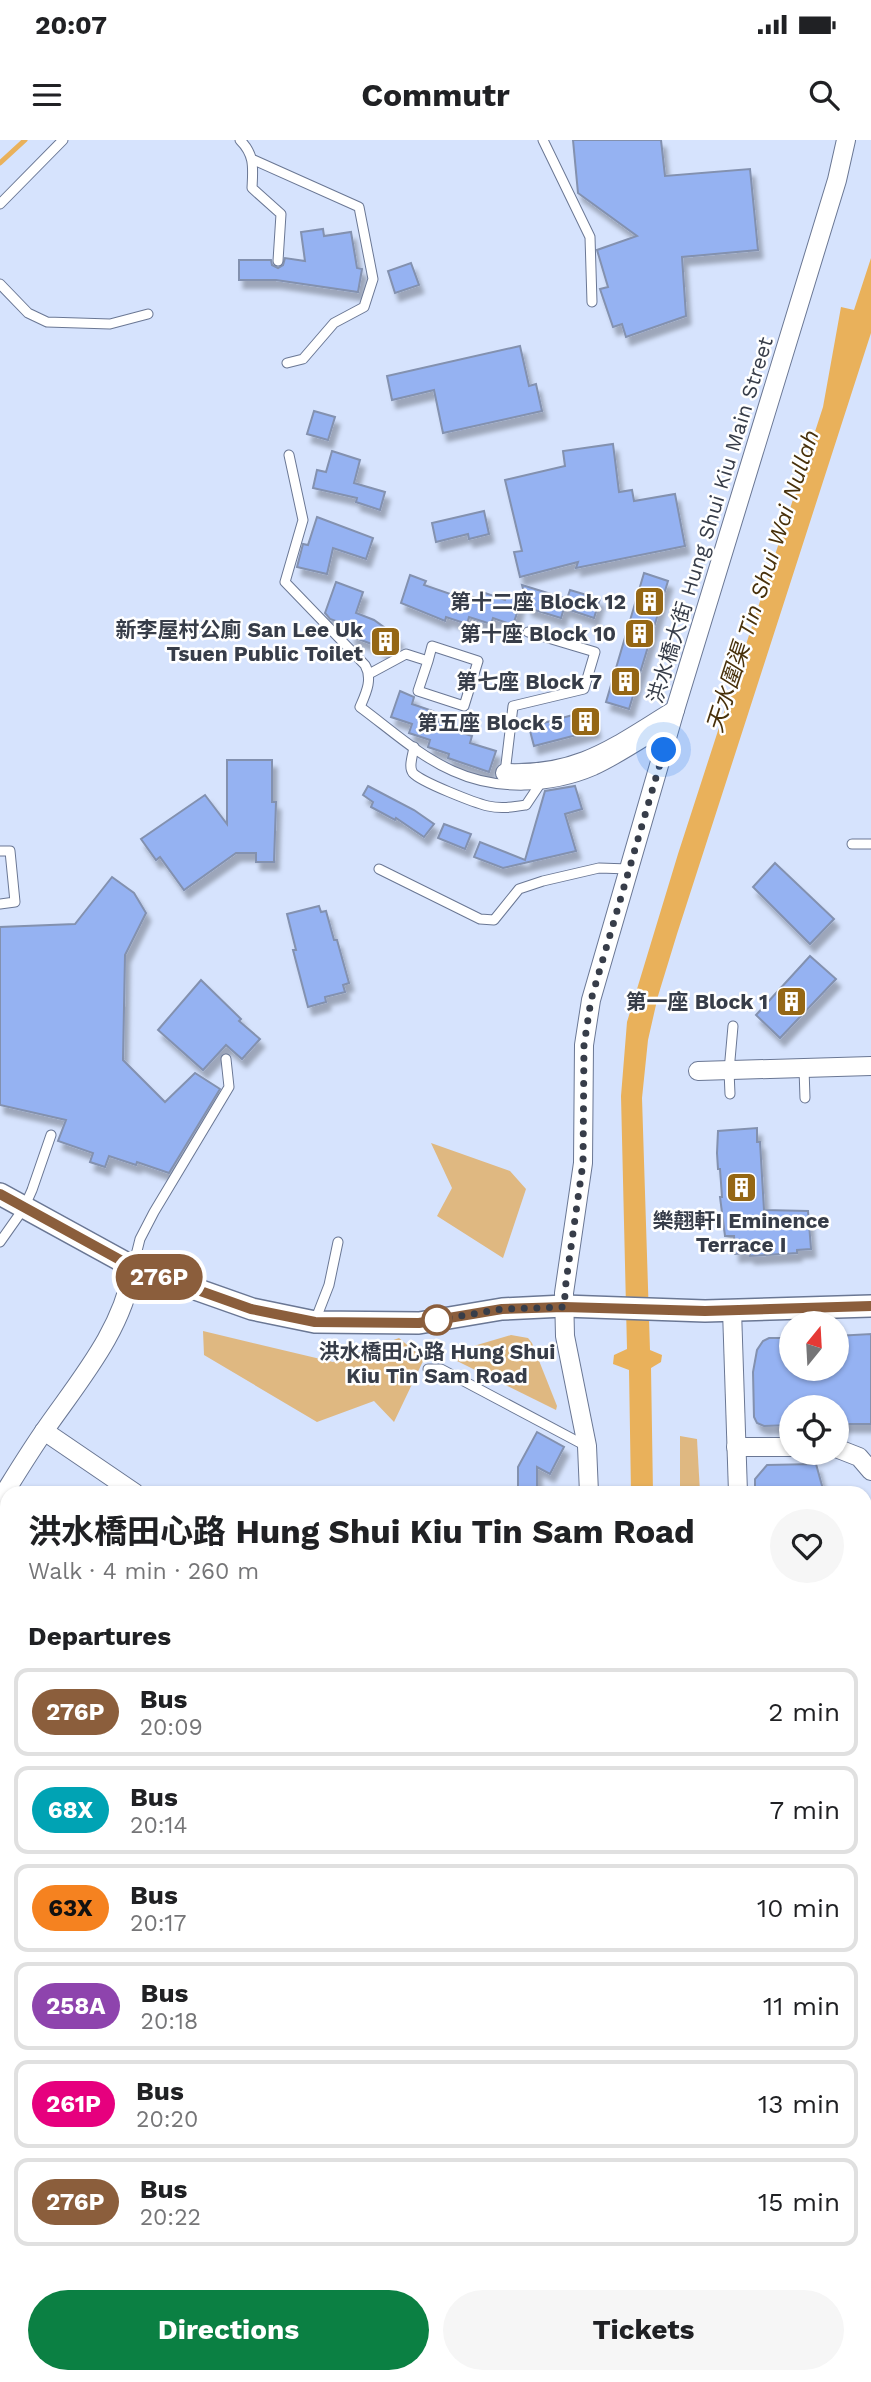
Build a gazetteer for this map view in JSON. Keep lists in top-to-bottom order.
{
  "streets": {
    "street": ["洪水橋大街 Hung Shui Kiu Main Street"]
  },
  "water": ["天水圍渠 Tin Shui Wai Nullah"],
  "places": {
    "building": [
      "第十二座 Block 12",
      "第十座 Block 10",
      "新李屋村公廁 San Lee Uk Tsuen Public Toilet",
      "第七座 Block 7",
      "第五座 Block 5",
      "第一座 Block 1",
      "樂翹軒I Eminence Terrace I"
    ],
    "other": ["洪水橋田心路 Hung Shui Kiu Tin Sam Road"]
  },
  "lines": ["bus line 276P"],
  "north": "top",
  "page": {
    "status": "20:07",
    "header": "Commutr",
    "on_map": "276P",
    "heading": [
      ["洪水橋田心路 Hung Shui Kiu Tin Sam Road", "Walk · 4 min · 260 m"],
      "Departures"
    ],
    "list": [
      {
        "mark": "276P",
        "name": "Bus",
        "note": "20:09",
        "value": "2 min"
      },
      {
        "mark": "68X",
        "name": "Bus",
        "note": "20:14",
        "value": "7 min"
      },
      {
        "mark": "63X",
        "name": "Bus",
        "note": "20:17",
        "value": "10 min"
      },
      {
        "mark": "258A",
        "name": "Bus",
        "note": "20:18",
        "value": "11 min"
      },
      {
        "mark": "261P",
        "name": "Bus",
        "note": "20:20",
        "value": "13 min"
      },
      {
        "mark": "276P",
        "name": "Bus",
        "note": "20:22",
        "value": "15 min"
      }
    ],
    "buttons": ["Directions", "Tickets"]
  }
}
